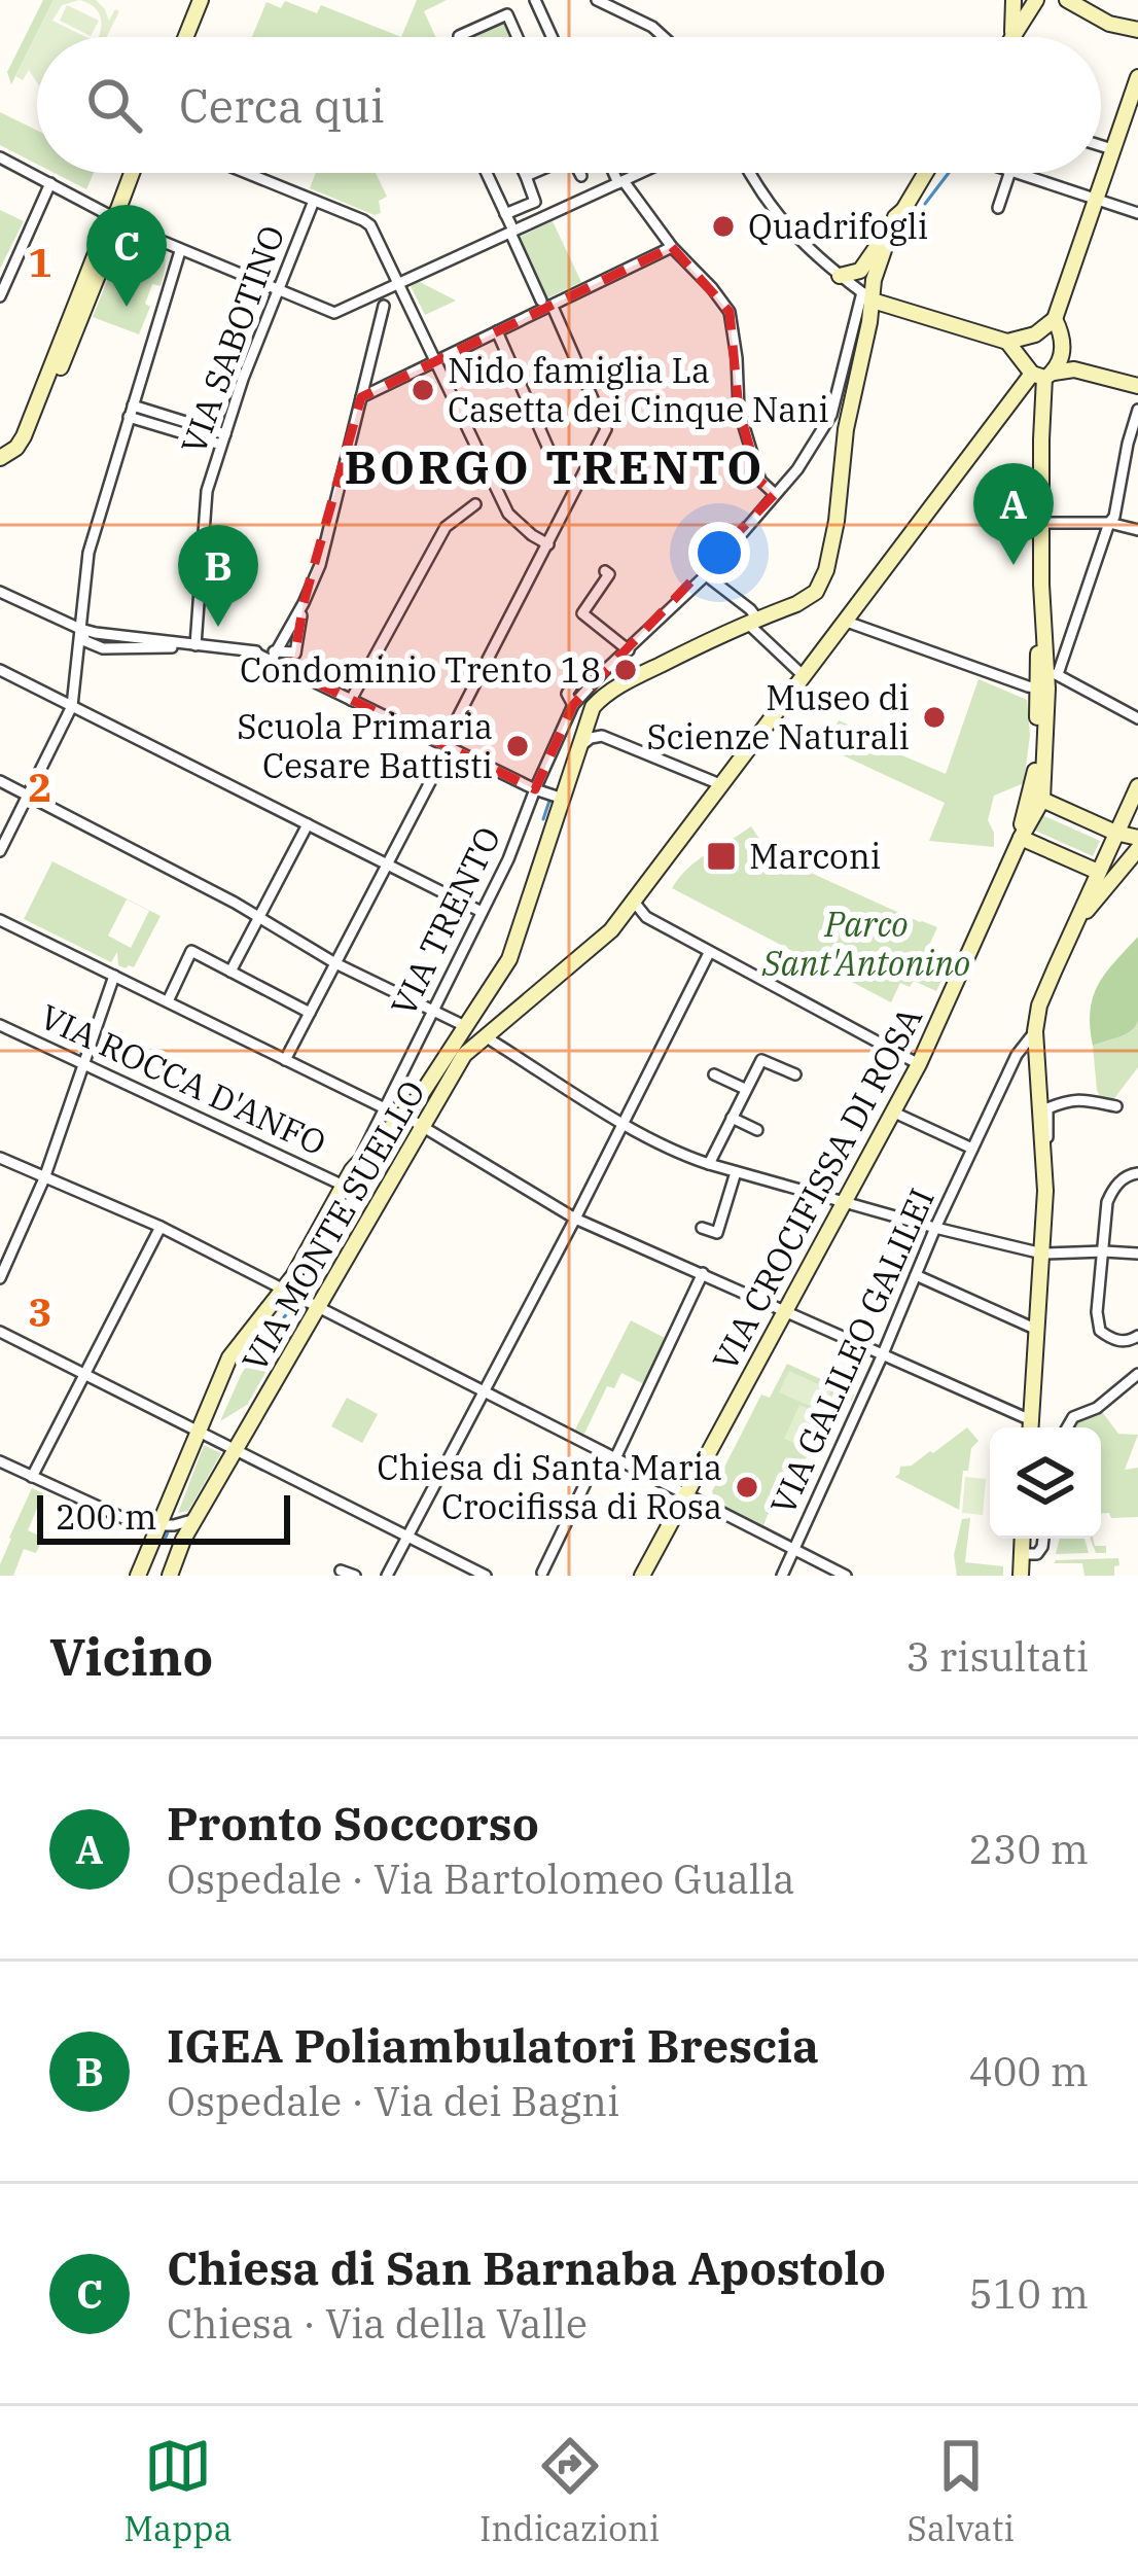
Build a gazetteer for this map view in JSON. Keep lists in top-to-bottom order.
{
  "streets": {
    "main road": ["VIA TRENTO", "VIA CROCIFISSA DI ROSA", "VIA MONTE SUELLO"],
    "street": ["VIA SABOTINO", "VIA ROCCA D'ANFO", "VIA GALILEO GALILEI"]
  },
  "crossings": [
    ["VIA TRENTO", "VIA ROCCA D'ANFO"],
    ["VIA TRENTO", "VIA MONTE SUELLO"]
  ],
  "districts": ["BORGO TRENTO"],
  "parks": ["Parco Sant'Antonino"],
  "places": {
    "other": [
      "Quadrifogli",
      "Nido famiglia La Casetta dei Cinque Nani",
      "Condominio Trento 18",
      "Museo di Scienze Naturali",
      "Scuola Primaria Cesare Battisti",
      "Chiesa di Santa Maria Crocifissa di Rosa"
    ],
    "transit": ["Marconi"]
  },
  "scale_bar": "200 m",
  "page": {
    "search": "Cerca qui",
    "pins": ["C", "A", "B"],
    "scale": "200 m",
    "heading": ["Vicino", "3 risultati"],
    "list": [
      {
        "mark": "A",
        "name": "Pronto Soccorso",
        "note": "Ospedale · Via Bartolomeo Gualla",
        "value": "230 m"
      },
      {
        "mark": "B",
        "name": "IGEA Poliambulatori Brescia",
        "note": "Ospedale · Via dei Bagni",
        "value": "400 m"
      },
      {
        "mark": "C",
        "name": "Chiesa di San Barnaba Apostolo",
        "note": "Chiesa · Via della Valle",
        "value": "510 m"
      }
    ],
    "nav": ["Mappa", "Indicazioni", "Salvati"]
  },
  "grid": {
    "rows": ["1", "2", "3"]
  }
}
